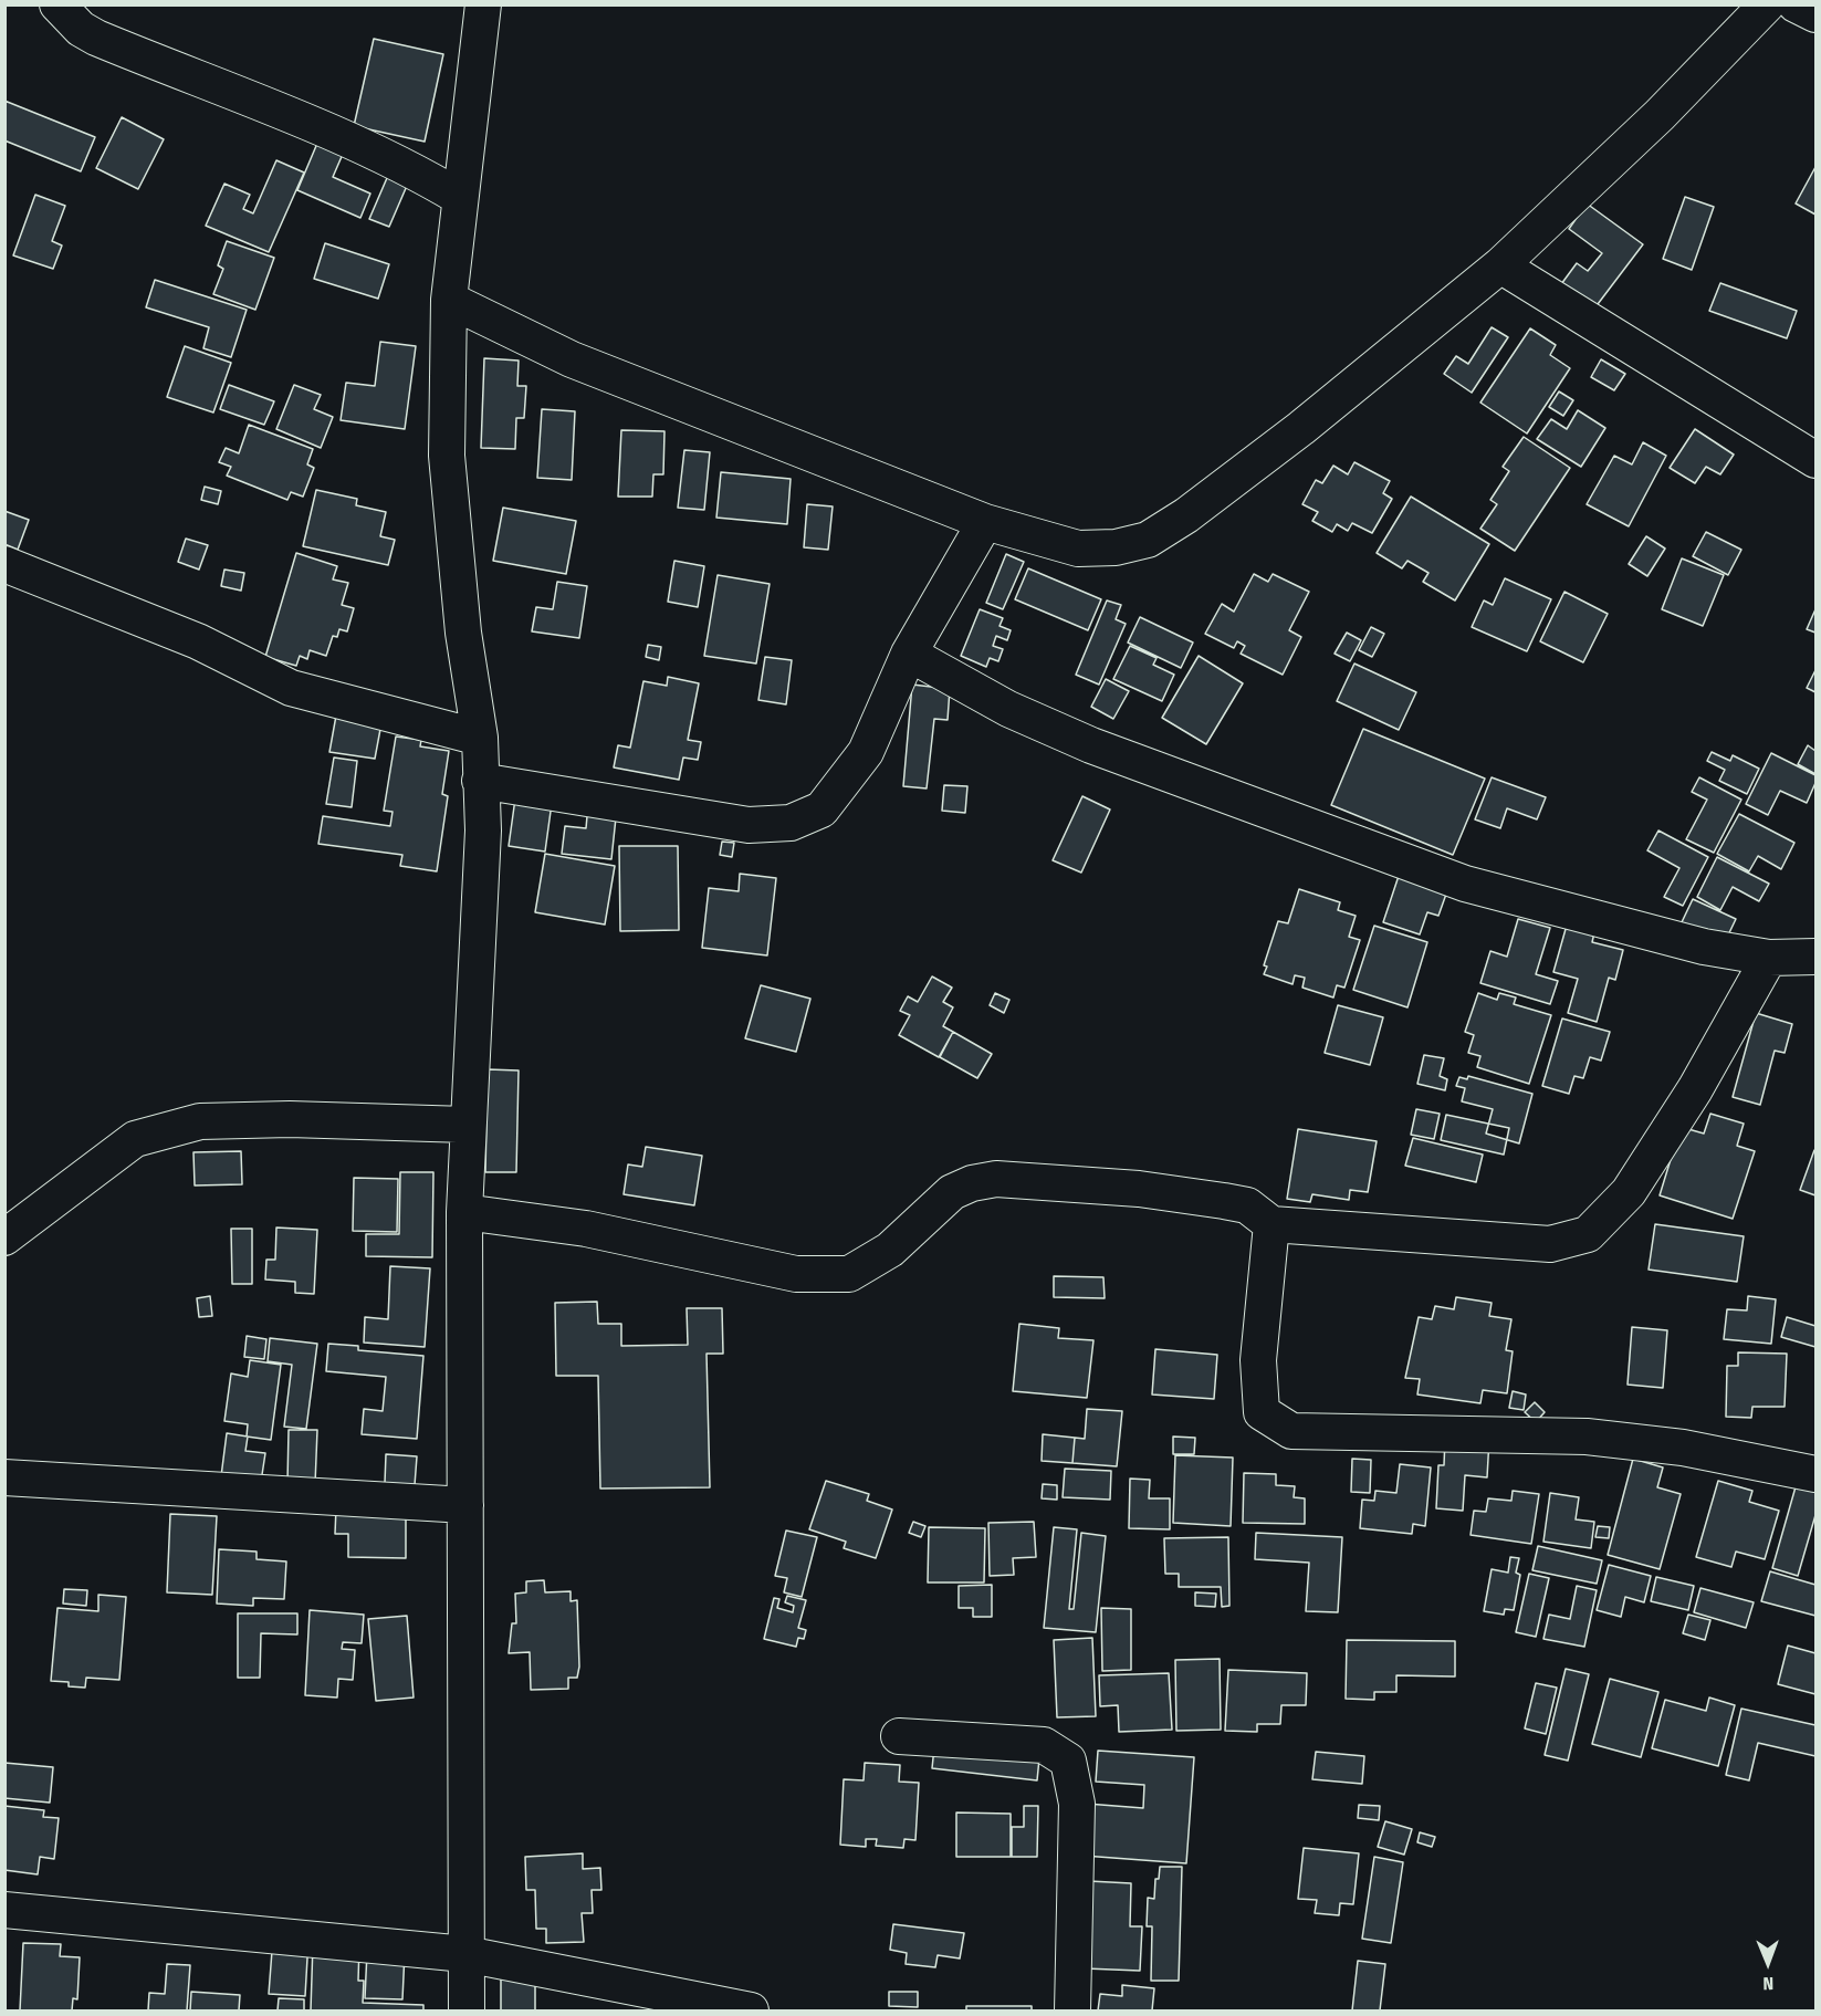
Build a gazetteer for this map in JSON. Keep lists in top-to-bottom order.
{
  "north": "bottom"
}
